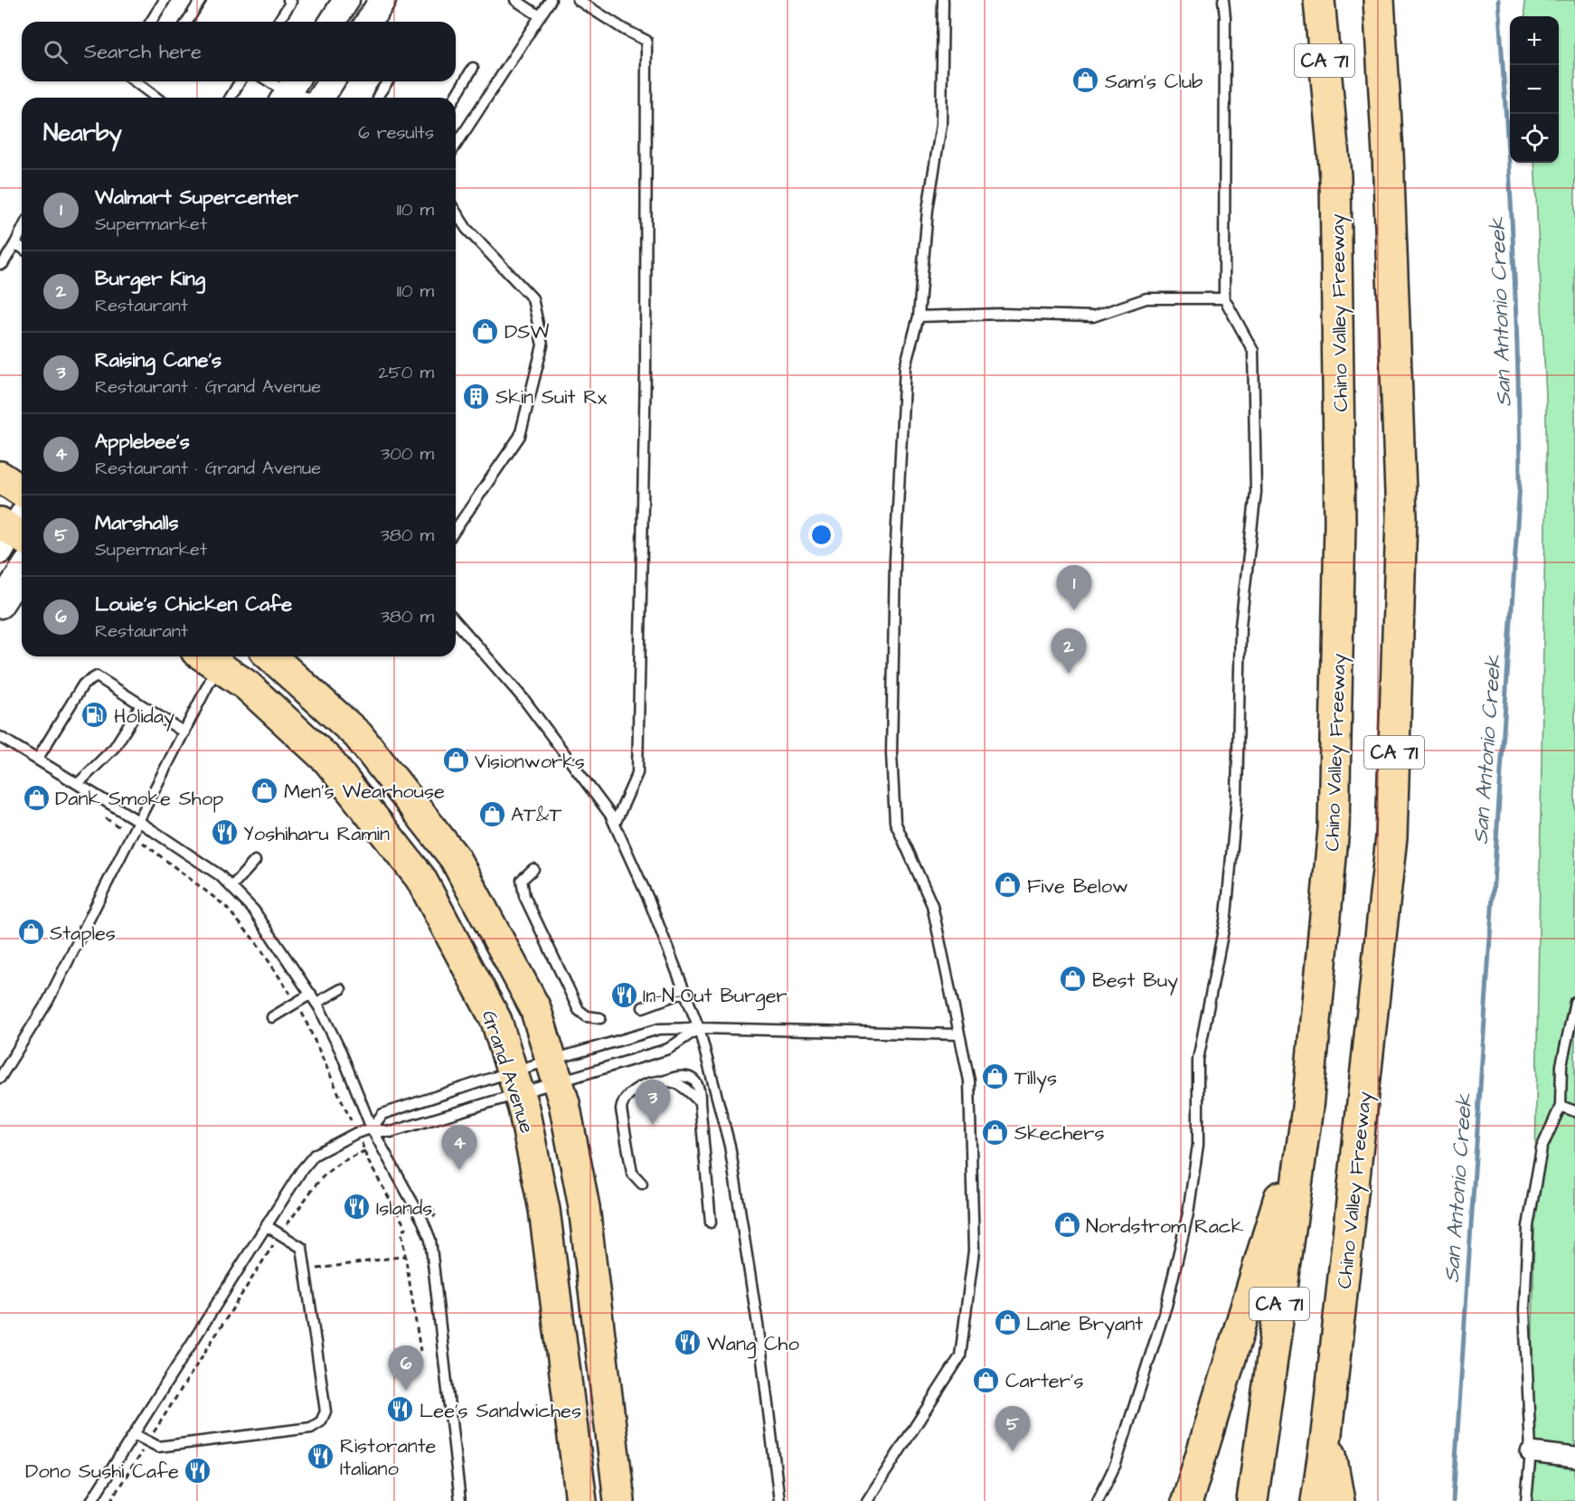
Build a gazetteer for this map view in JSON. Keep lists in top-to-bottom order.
{
  "streets": {
    "main road": ["CA 71", "Chino Valley Freeway", "Grand Avenue"]
  },
  "water": ["San Antonio Creek"],
  "places": {
    "shop": [
      "Sam's Club",
      "DSW",
      "Visionworks",
      "Men's Wearhouse",
      "Dank Smoke Shop",
      "AT&T",
      "Five Below",
      "Staples",
      "Best Buy",
      "Tillys",
      "Skechers",
      "Nordstrom Rack",
      "Lane Bryant",
      "Carter's"
    ],
    "building": ["Skin Suit Rx"],
    "fuel station": ["Holiday"],
    "restaurant": [
      "Yoshiharu Ramin",
      "In-N-Out Burger",
      "Islands",
      "Wang Cho",
      "Lee's Sandwiches",
      "Ristorante Italiano",
      "Dono Sushi Cafe"
    ]
  },
  "page": {
    "map_buttons": ["+", "−"],
    "search": "Search here",
    "heading": ["Nearby", "6 results"],
    "list": [
      {
        "mark": "1",
        "name": "Walmart Supercenter",
        "note": "Supermarket",
        "value": "110 m"
      },
      {
        "mark": "2",
        "name": "Burger King",
        "note": "Restaurant",
        "value": "110 m"
      },
      {
        "mark": "3",
        "name": "Raising Cane's",
        "note": "Restaurant · Grand Avenue",
        "value": "250 m"
      },
      {
        "mark": "4",
        "name": "Applebee's",
        "note": "Restaurant · Grand Avenue",
        "value": "300 m"
      },
      {
        "mark": "5",
        "name": "Marshalls",
        "note": "Supermarket",
        "value": "380 m"
      },
      {
        "mark": "6",
        "name": "Louie's Chicken Cafe",
        "note": "Restaurant",
        "value": "380 m"
      }
    ],
    "pins": [
      "1",
      "2",
      "3",
      "4",
      "6",
      "5"
    ]
  }
}
